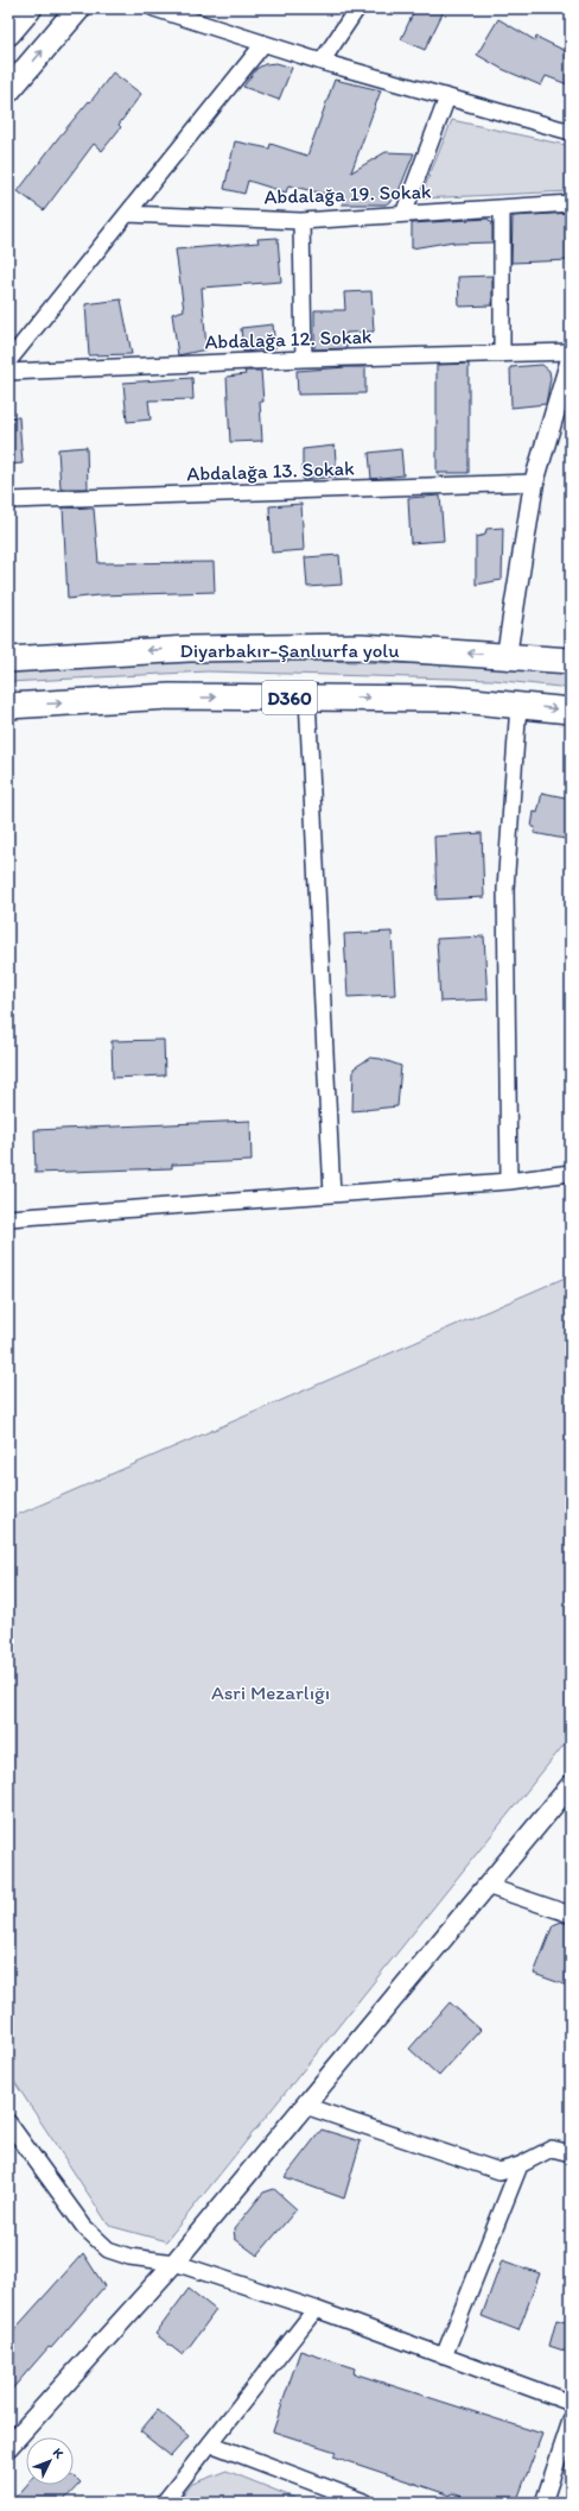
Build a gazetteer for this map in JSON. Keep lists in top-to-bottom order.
{
  "streets": {
    "highway": ["Diyarbakır-Şanlıurfa yolu", "D360"],
    "street": ["Abdalağa 19. Sokak", "Abdalağa 12. Sokak", "Abdalağa 13. Sokak"]
  },
  "parks": ["Asri Mezarlığı"],
  "north": "top right"
}
